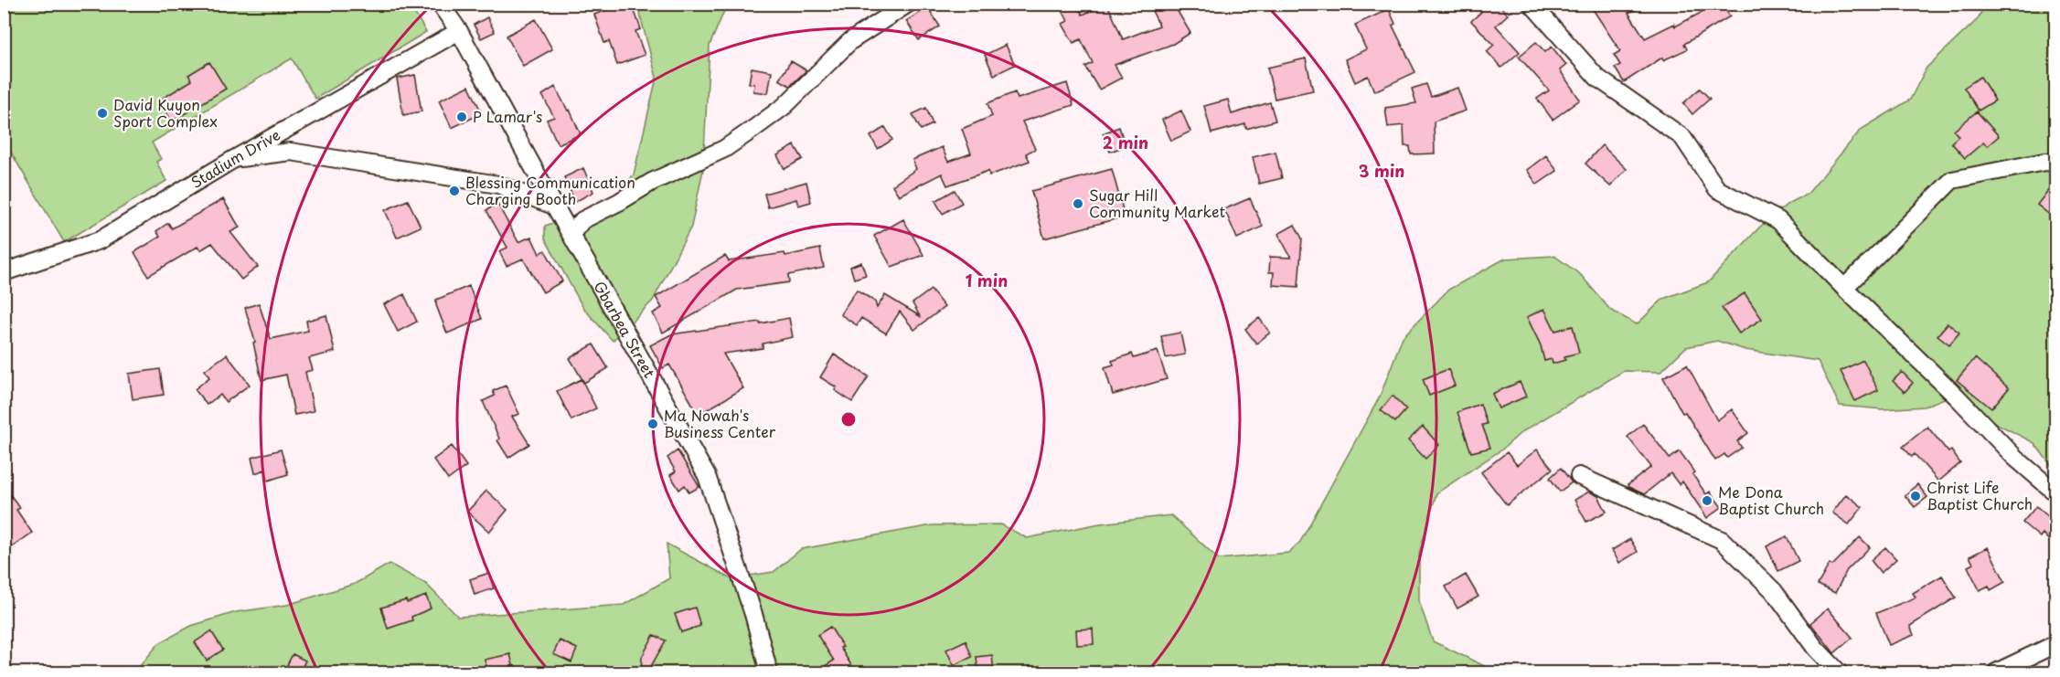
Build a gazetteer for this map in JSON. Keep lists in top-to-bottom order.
{
  "streets": {
    "street": ["Stadium Drive", "Gbarbea Street"]
  },
  "crossings": [
    ["Stadium Drive", "Gbarbea Street"]
  ],
  "places": [
    "David Kuyon Sport Complex",
    "P Lamar's",
    "Blessing Communication Charging Booth",
    "Sugar Hill Community Market",
    "Ma Nowah's Business Center",
    "Christ Life Baptist Church",
    "Me Dona Baptist Church"
  ],
  "rings": ["2 min", "3 min", "1 min"]
}
